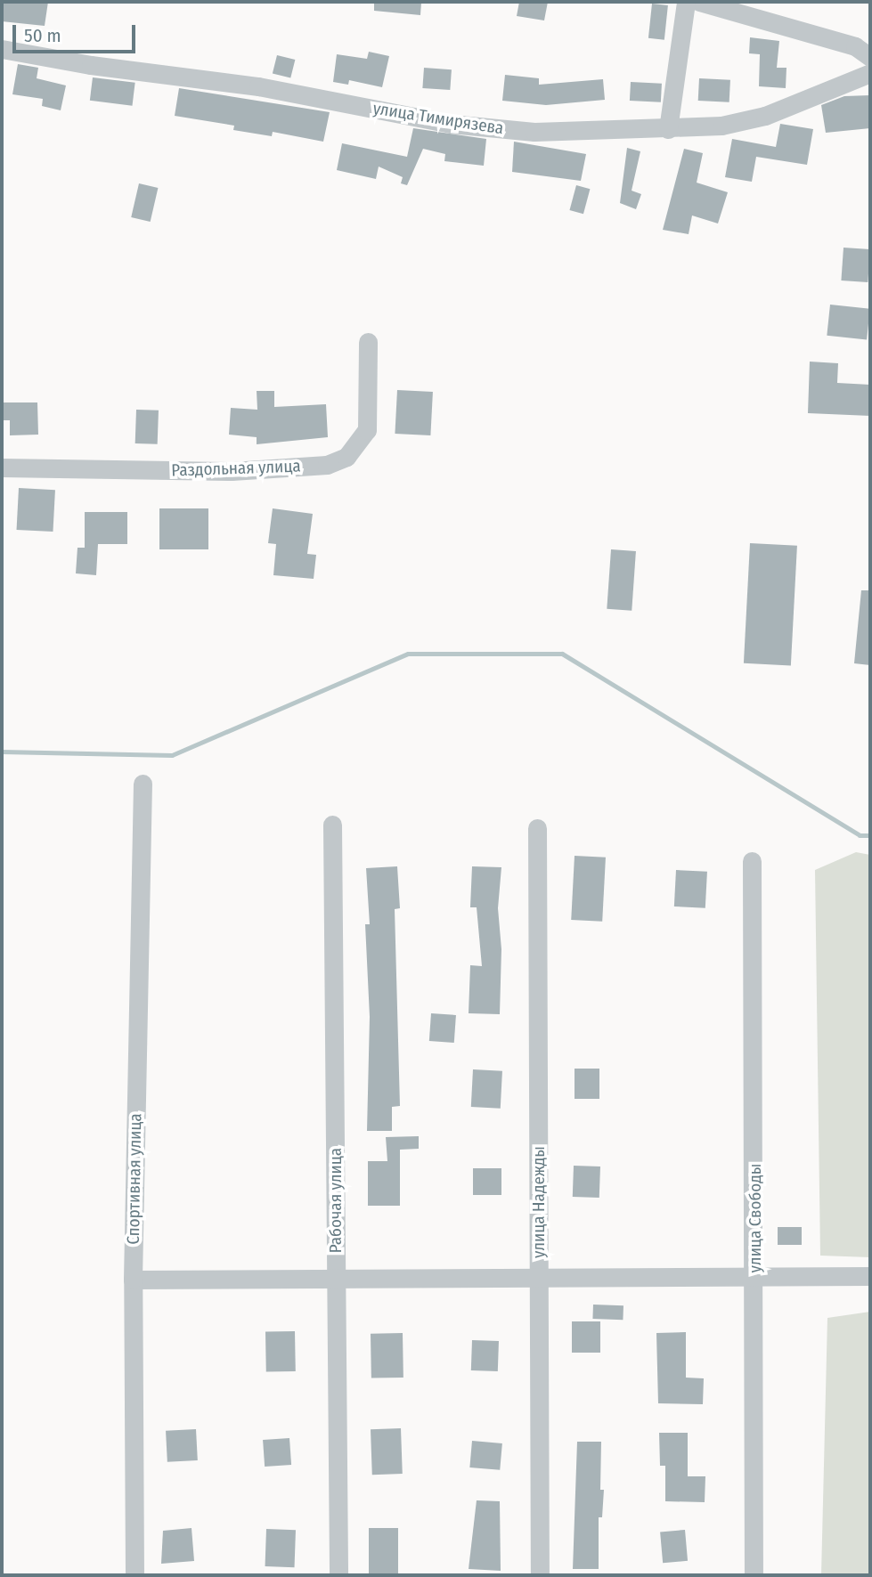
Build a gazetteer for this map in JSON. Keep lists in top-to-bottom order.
{
  "streets": {
    "street": [
      "улица Тимирязева",
      "Раздольная улица",
      "Спортивная улица",
      "Рабочая улица",
      "улица Надежды",
      "улица Свободы"
    ]
  },
  "scale_bar": "50 m"
}
